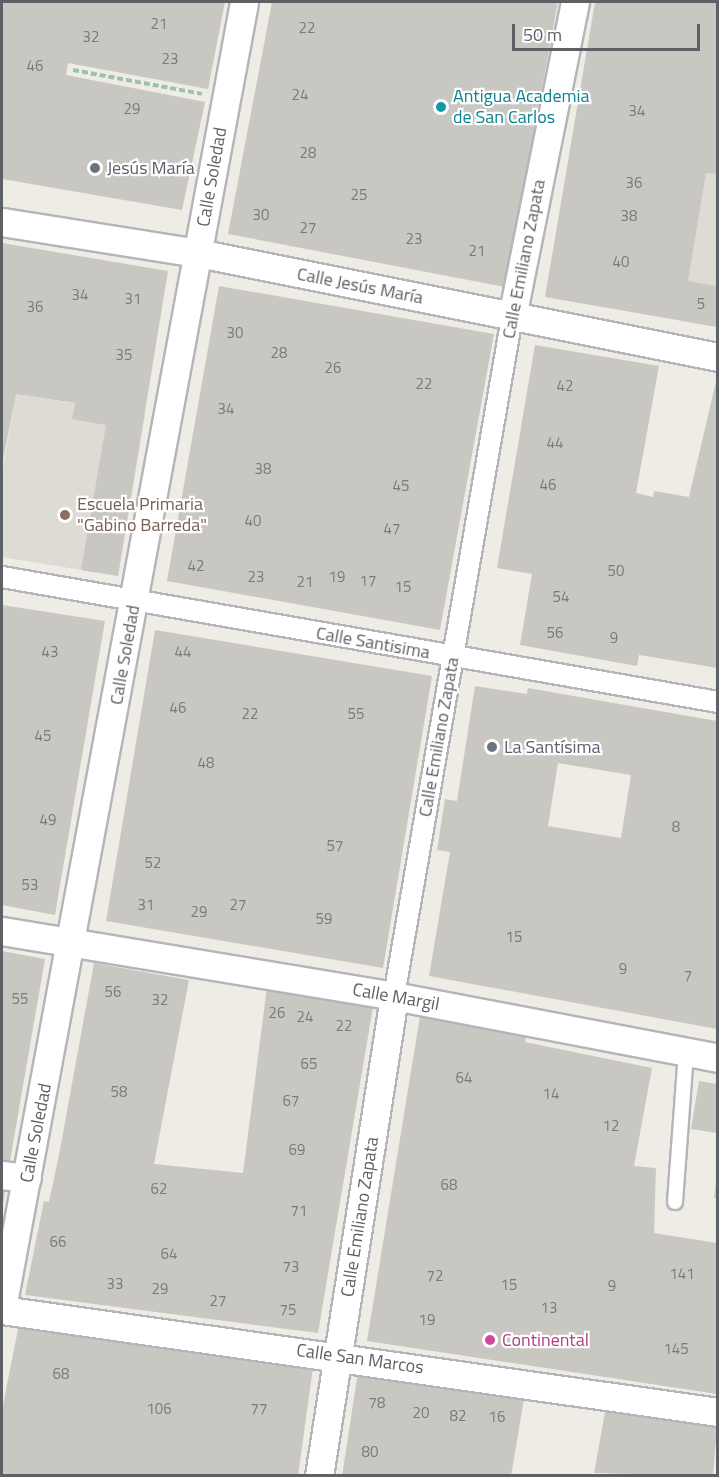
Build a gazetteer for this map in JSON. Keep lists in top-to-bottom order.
{
  "streets": {
    "street": [
      "Calle Soledad",
      "Calle Emiliano Zapata",
      "Calle Jesús María",
      "Calle Santisima",
      "Calle Margil",
      "Calle San Marcos"
    ]
  },
  "crossings": [
    ["Calle Soledad", "Calle Jesús María"],
    ["Calle Soledad", "Calle Santisima"],
    ["Calle Soledad", "Calle Margil"],
    ["Calle Soledad", "Calle San Marcos"],
    ["Calle Emiliano Zapata", "Calle Jesús María"],
    ["Calle Emiliano Zapata", "Calle Santisima"],
    ["Calle Emiliano Zapata", "Calle Margil"],
    ["Calle Emiliano Zapata", "Calle San Marcos"]
  ],
  "places": [
    "Antigua Academia de San Carlos",
    "Jesús María",
    "Escuela Primaria \"Gabino Barreda\"",
    "La Santísima",
    "Continental"
  ],
  "house_numbers": [
    "21",
    "22",
    "32",
    "23",
    "46",
    "24",
    "29",
    "34",
    "28",
    "36",
    "25",
    "30",
    "38",
    "27",
    "23",
    "21",
    "40",
    "34",
    "31",
    "5",
    "36",
    "30",
    "28",
    "35",
    "26",
    "22",
    "42",
    "34",
    "44",
    "38",
    "46",
    "45",
    "40",
    "47",
    "42",
    "50",
    "23",
    "19",
    "17",
    "21",
    "15",
    "54",
    "56",
    "9",
    "43",
    "44",
    "46",
    "22",
    "55",
    "45",
    "48",
    "49",
    "8",
    "57",
    "52",
    "53",
    "31",
    "27",
    "29",
    "59",
    "15",
    "9",
    "7",
    "56",
    "55",
    "32",
    "26",
    "24",
    "22",
    "65",
    "64",
    "58",
    "14",
    "67",
    "12",
    "69",
    "68",
    "62",
    "71",
    "66",
    "64",
    "73",
    "141",
    "72",
    "33",
    "15",
    "9",
    "29",
    "27",
    "13",
    "75",
    "19",
    "145",
    "68",
    "78",
    "106",
    "77",
    "20",
    "82",
    "16",
    "80"
  ],
  "scale_bar": "50 m"
}
